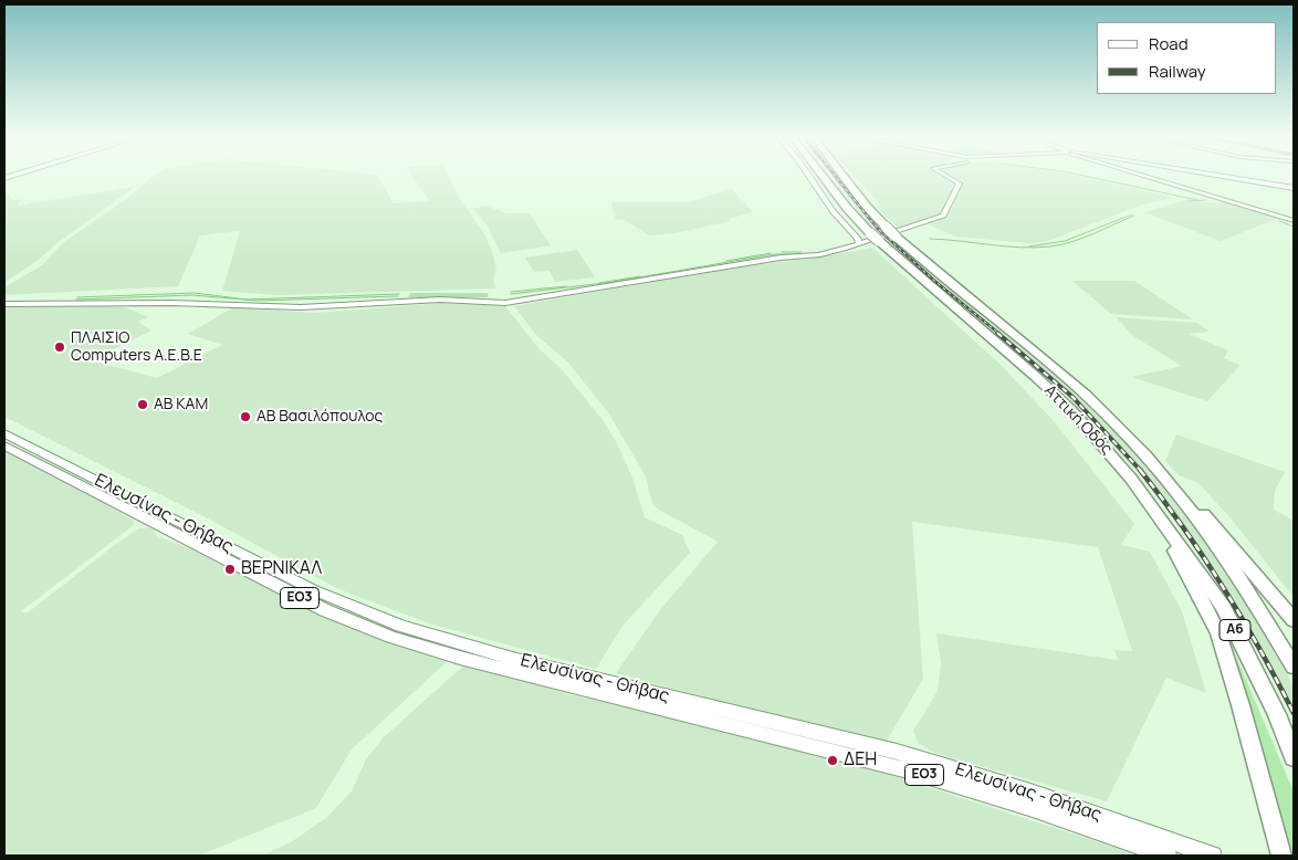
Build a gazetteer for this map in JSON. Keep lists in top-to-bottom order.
{
  "streets": {
    "highway": ["Αττική Οδός", "Α6"],
    "main road": ["Ελευσίνας - Θήβας", "ΕΟ3"]
  },
  "places": [
    "ΠΛΑΙΣΙΟ Computers Α.Ε.Β.Ε",
    "ΑΒ ΚΑΜ",
    "ΑΒ Βασιλόπουλος",
    "ΒΕΡΝΙΚΑΛ",
    "ΔΕΗ"
  ],
  "legend": ["Road", "Railway"]
}
